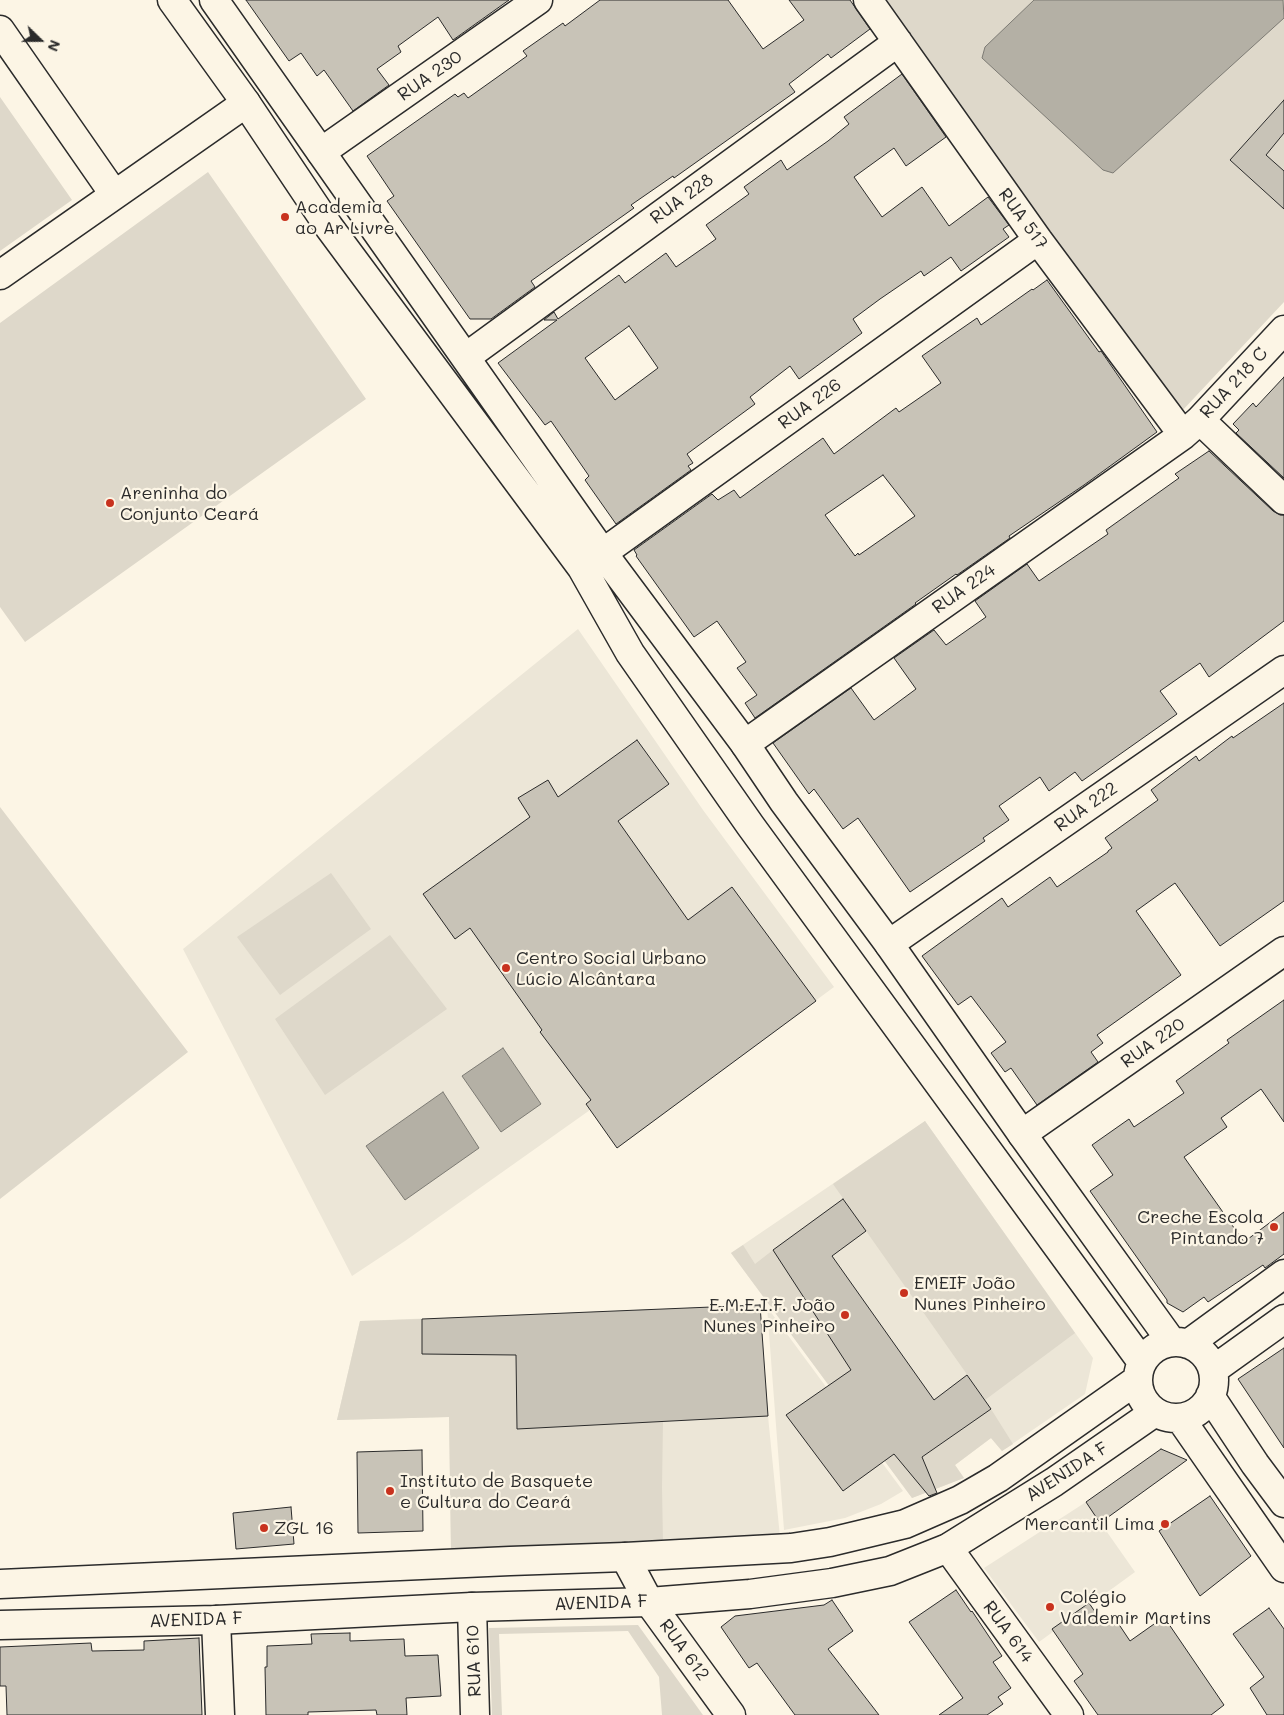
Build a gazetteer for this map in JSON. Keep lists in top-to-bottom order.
{
  "streets": {
    "street": [
      "RUA 230",
      "RUA 228",
      "RUA 517",
      "RUA 218 C",
      "RUA 226",
      "RUA 224",
      "RUA 222",
      "RUA 220",
      "AVENIDA F",
      "RUA 614",
      "RUA 612",
      "RUA 610"
    ]
  },
  "crossings": [
    ["RUA 228", "RUA 517"],
    ["RUA 517", "RUA 218 C"],
    ["RUA 517", "RUA 226"],
    ["RUA 517", "RUA 224"],
    ["RUA 218 C", "RUA 224"],
    ["AVENIDA F", "RUA 614"],
    ["AVENIDA F", "RUA 612"],
    ["AVENIDA F", "RUA 610"]
  ],
  "places": [
    "Academia ao Ar Livre",
    "Areninha do Conjunto Ceará",
    "Centro Social Urbano Lúcio Alcântara",
    "Creche Escola Pintando 7",
    "EMEIF João Nunes Pinheiro",
    "E.M.E.I.F. João Nunes Pinheiro",
    "Instituto de Basquete e Cultura do Ceará",
    "Mercantil Lima",
    "ZGL 16",
    "Colégio Valdemir Martins"
  ],
  "north": "right"
}
